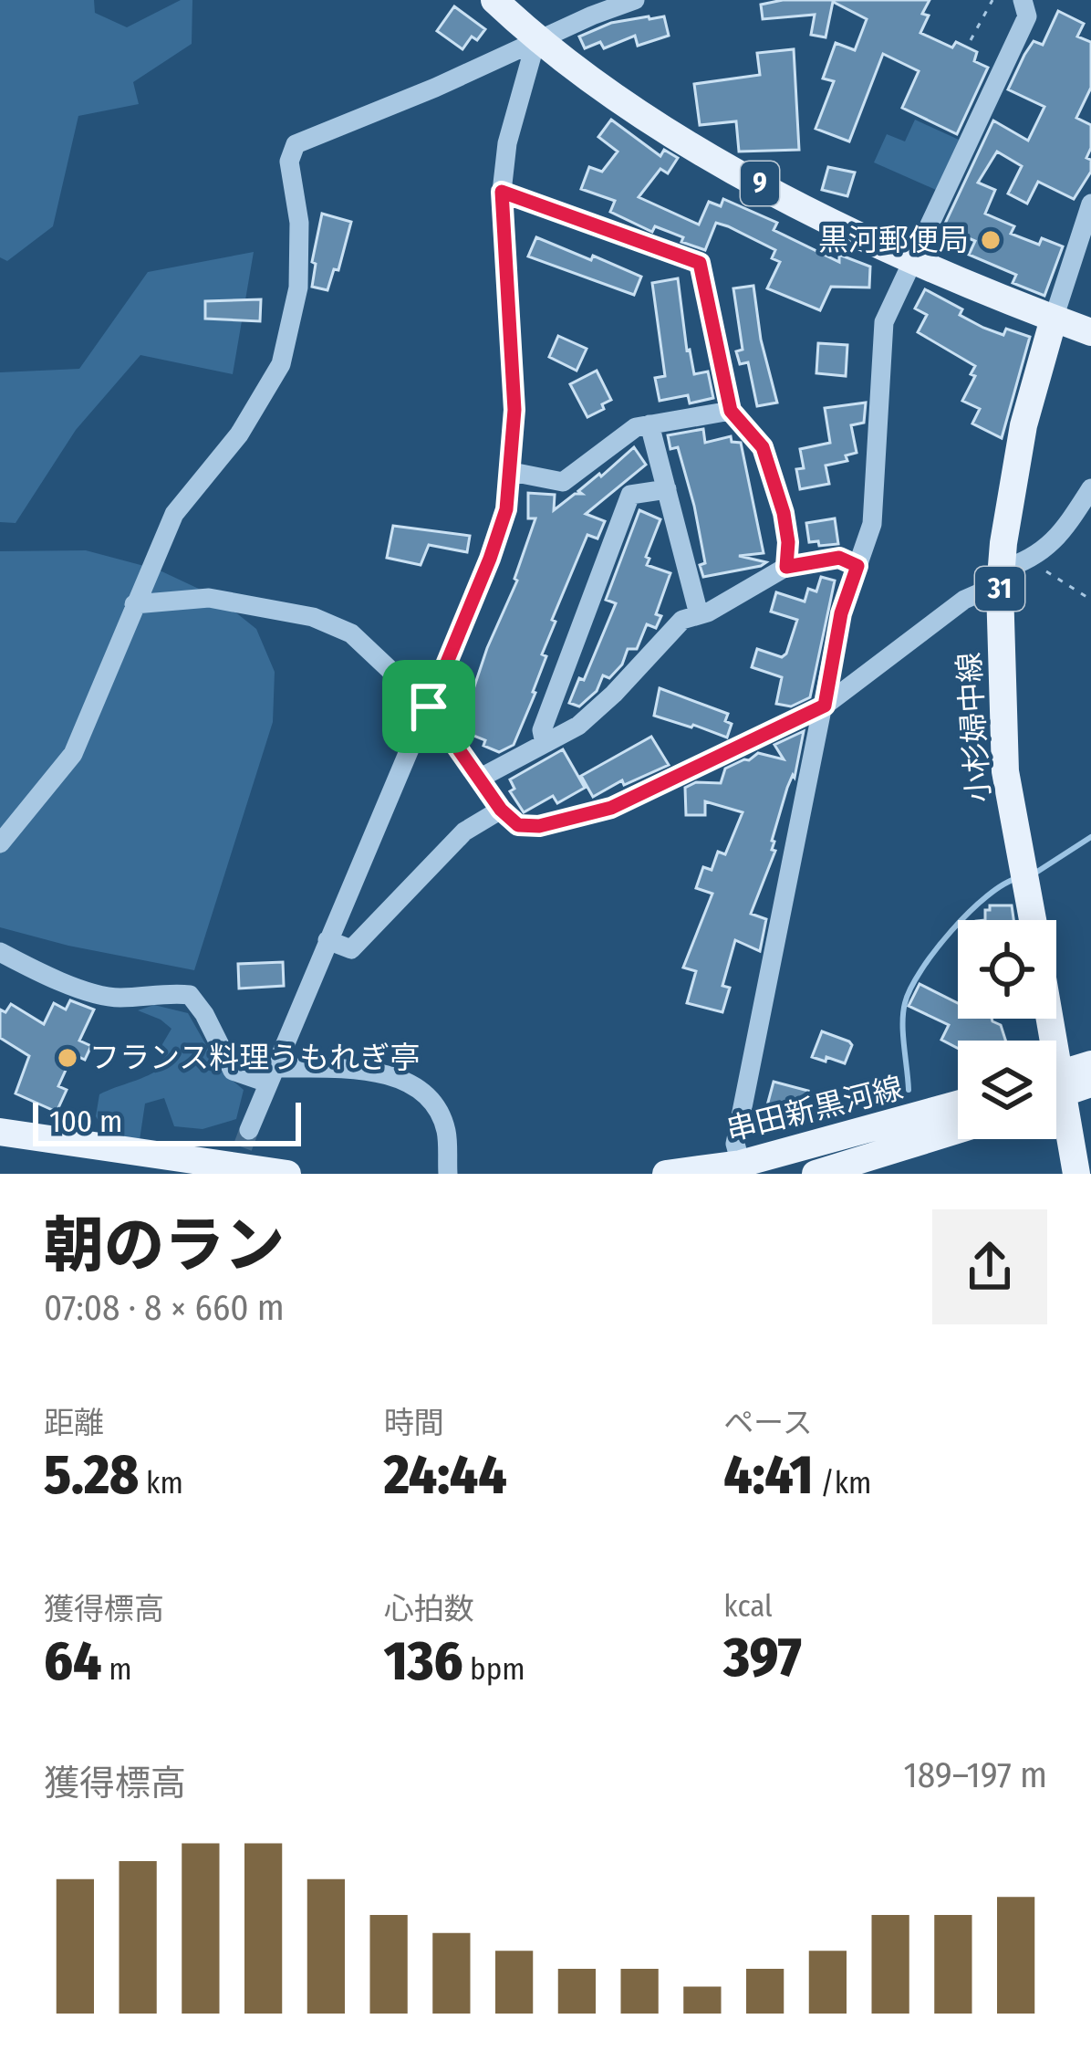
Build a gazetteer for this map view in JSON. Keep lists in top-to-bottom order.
{
  "streets": {
    "main road": [
      "9",
      "31",
      "小杉婦中線",
      "串田新黒河線"
    ]
  },
  "crossings": [
    ["9", "小杉婦中線"]
  ],
  "places": ["黒河郵便局", "フランス料理うもれぎ亭"],
  "scale_bar": "100 m",
  "page": {
    "scale": "100 m",
    "heading": ["朝のラン", "07:08 · 8 × 660 m"],
    "stats": [
      ["距離", "5.28 km"],
      ["時間", "24:44"],
      ["ペース", "4:41 /km"],
      ["獲得標高", "64 m"],
      ["心拍数", "136 bpm"],
      ["kcal", "397"]
    ],
    "chart": ["獲得標高", "189–197 m"]
  }
}
